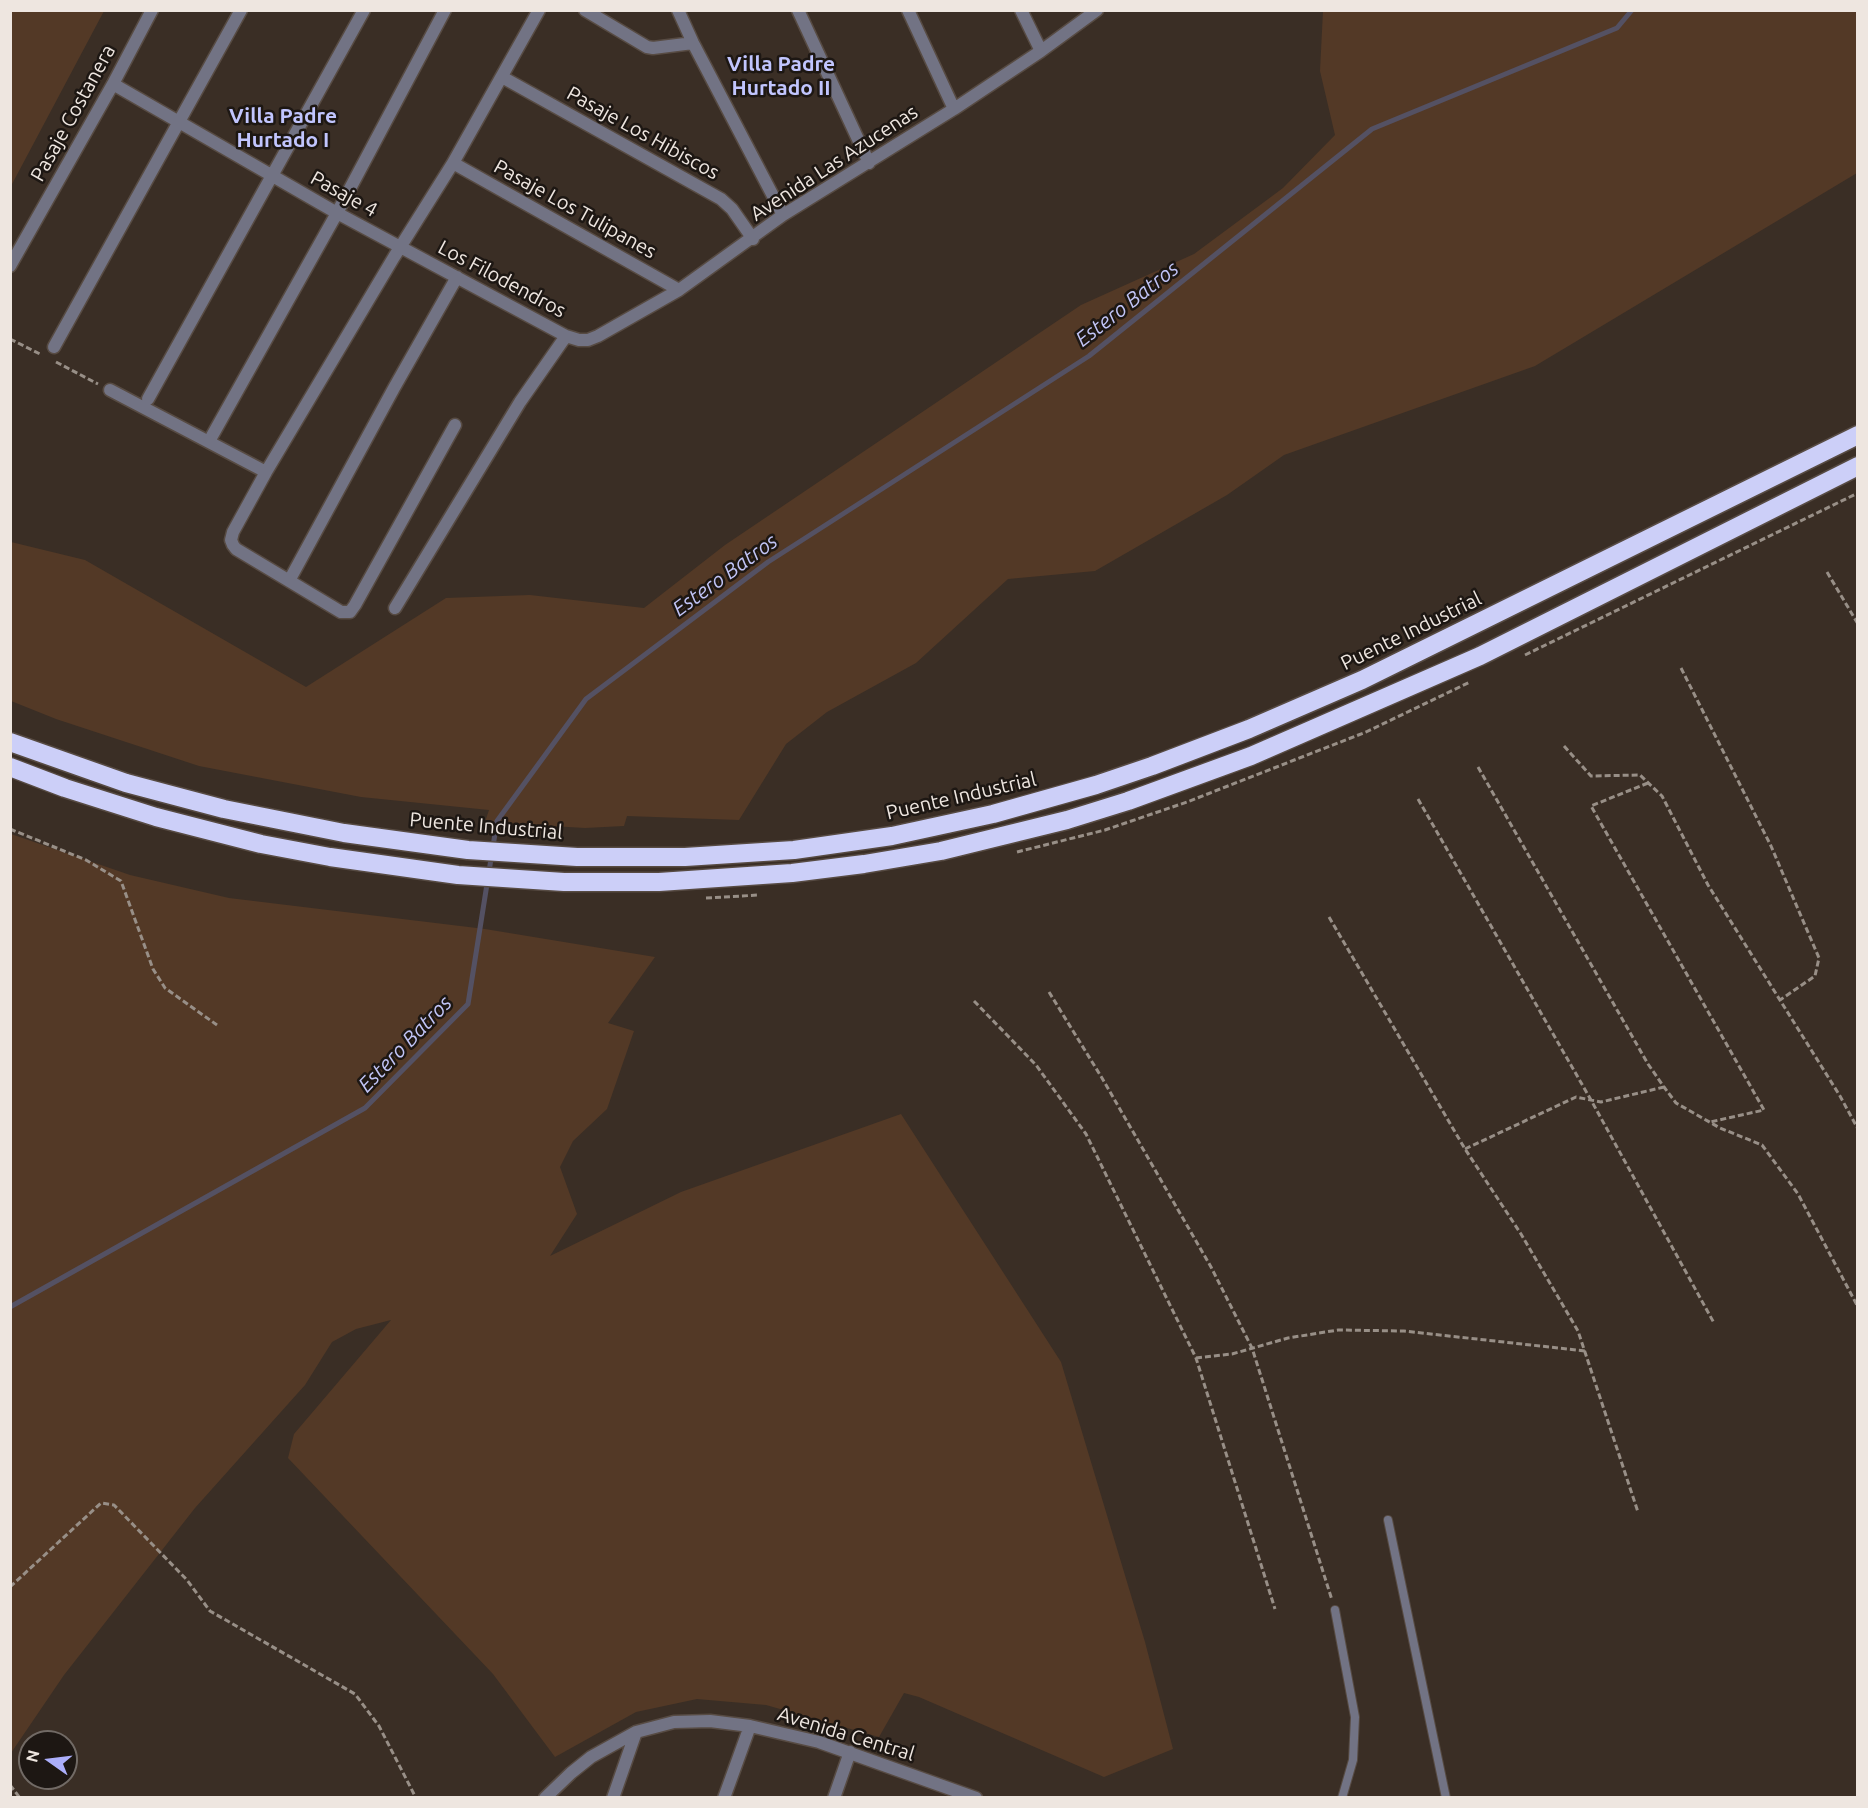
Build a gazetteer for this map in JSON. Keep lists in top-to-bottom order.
{
  "streets": {
    "highway": ["Puente Industrial"],
    "street": [
      "Pasaje Costanera",
      "Pasaje Los Hibiscos",
      "Avenida Las Azucenas",
      "Pasaje 4",
      "Pasaje Los Tulipanes",
      "Los Filodendros",
      "Avenida Central"
    ]
  },
  "crossings": [
    ["Pasaje Costanera", "Pasaje 4"],
    ["Pasaje Los Hibiscos", "Avenida Las Azucenas"],
    ["Avenida Las Azucenas", "Pasaje Los Tulipanes"],
    ["Avenida Las Azucenas", "Los Filodendros"],
    ["Pasaje 4", "Los Filodendros"]
  ],
  "districts": ["Villa Padre Hurtado II", "Villa Padre Hurtado I"],
  "water": ["Estero Batros"],
  "north": "left"
}
